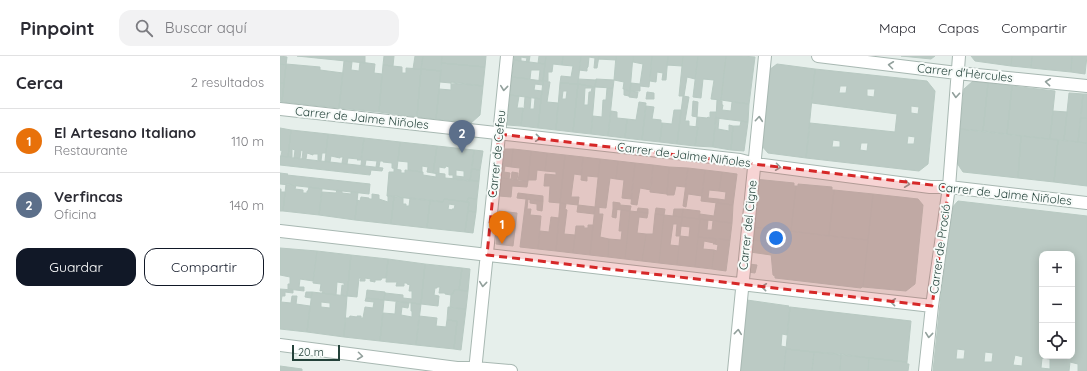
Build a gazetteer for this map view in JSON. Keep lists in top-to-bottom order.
{
  "streets": {
    "street": [
      "Carrer d'Hèrcules",
      "Carrer de Jaime Niñoles",
      "Carrer de Cefeu",
      "Carrer del Cigne",
      "Carrer de Proció"
    ]
  },
  "crossings": [
    ["Carrer d'Hèrcules", "Carrer de Proció"],
    ["Carrer de Jaime Niñoles", "Carrer de Cefeu"],
    ["Carrer de Jaime Niñoles", "Carrer del Cigne"],
    ["Carrer de Jaime Niñoles", "Carrer de Proció"]
  ],
  "one_way": [
    "Carrer d'Hèrcules",
    "Carrer de Jaime Niñoles",
    "Carrer de Cefeu",
    "Carrer del Cigne",
    "Carrer de Proció"
  ],
  "scale_bar": "20 m",
  "page": {
    "header": "Pinpoint",
    "search": "Buscar aquí",
    "nav": ["Mapa", "Capas", "Compartir"],
    "heading": ["Cerca", "2 resultados"],
    "list": [
      {
        "mark": "1",
        "name": "El Artesano Italiano",
        "note": "Restaurante",
        "value": "110 m"
      },
      {
        "mark": "2",
        "name": "Verfincas",
        "note": "Oficina",
        "value": "140 m"
      }
    ],
    "pins": ["2", "1"],
    "buttons": ["Guardar", "Compartir"],
    "map_buttons": ["+", "−"],
    "scale": "20 m"
  }
}
